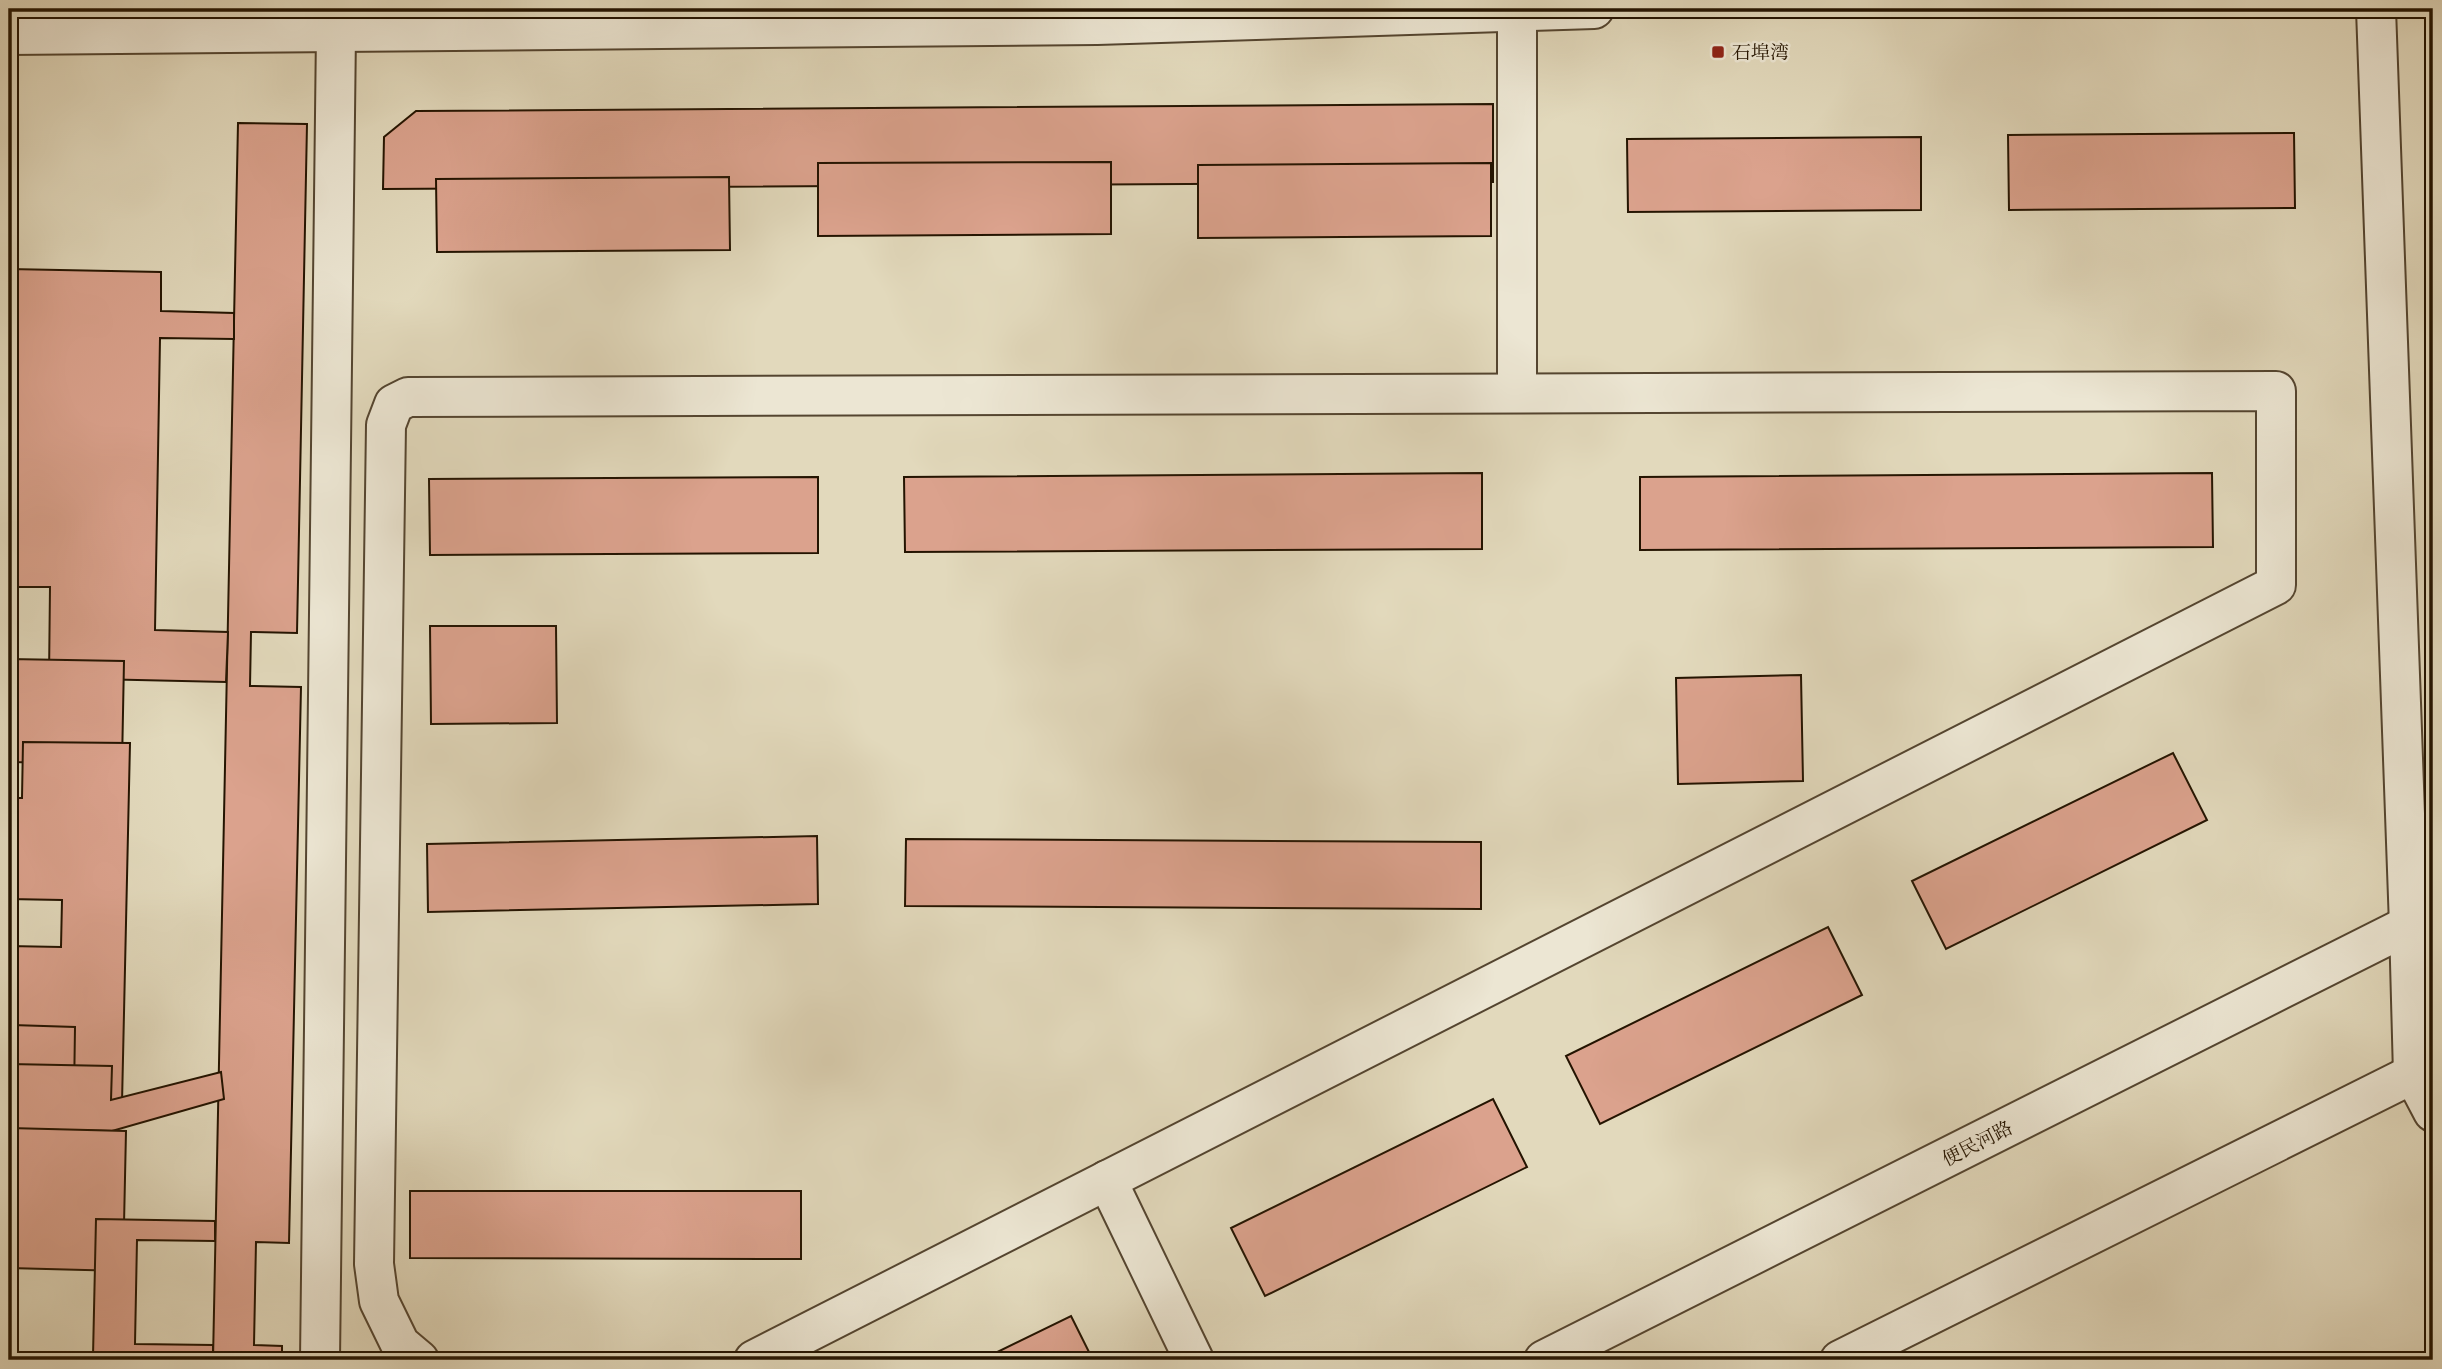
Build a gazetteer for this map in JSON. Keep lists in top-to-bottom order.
{
  "streets": {
    "street": ["便民河路"]
  },
  "places": {
    "transit": ["石埠湾"]
  }
}
